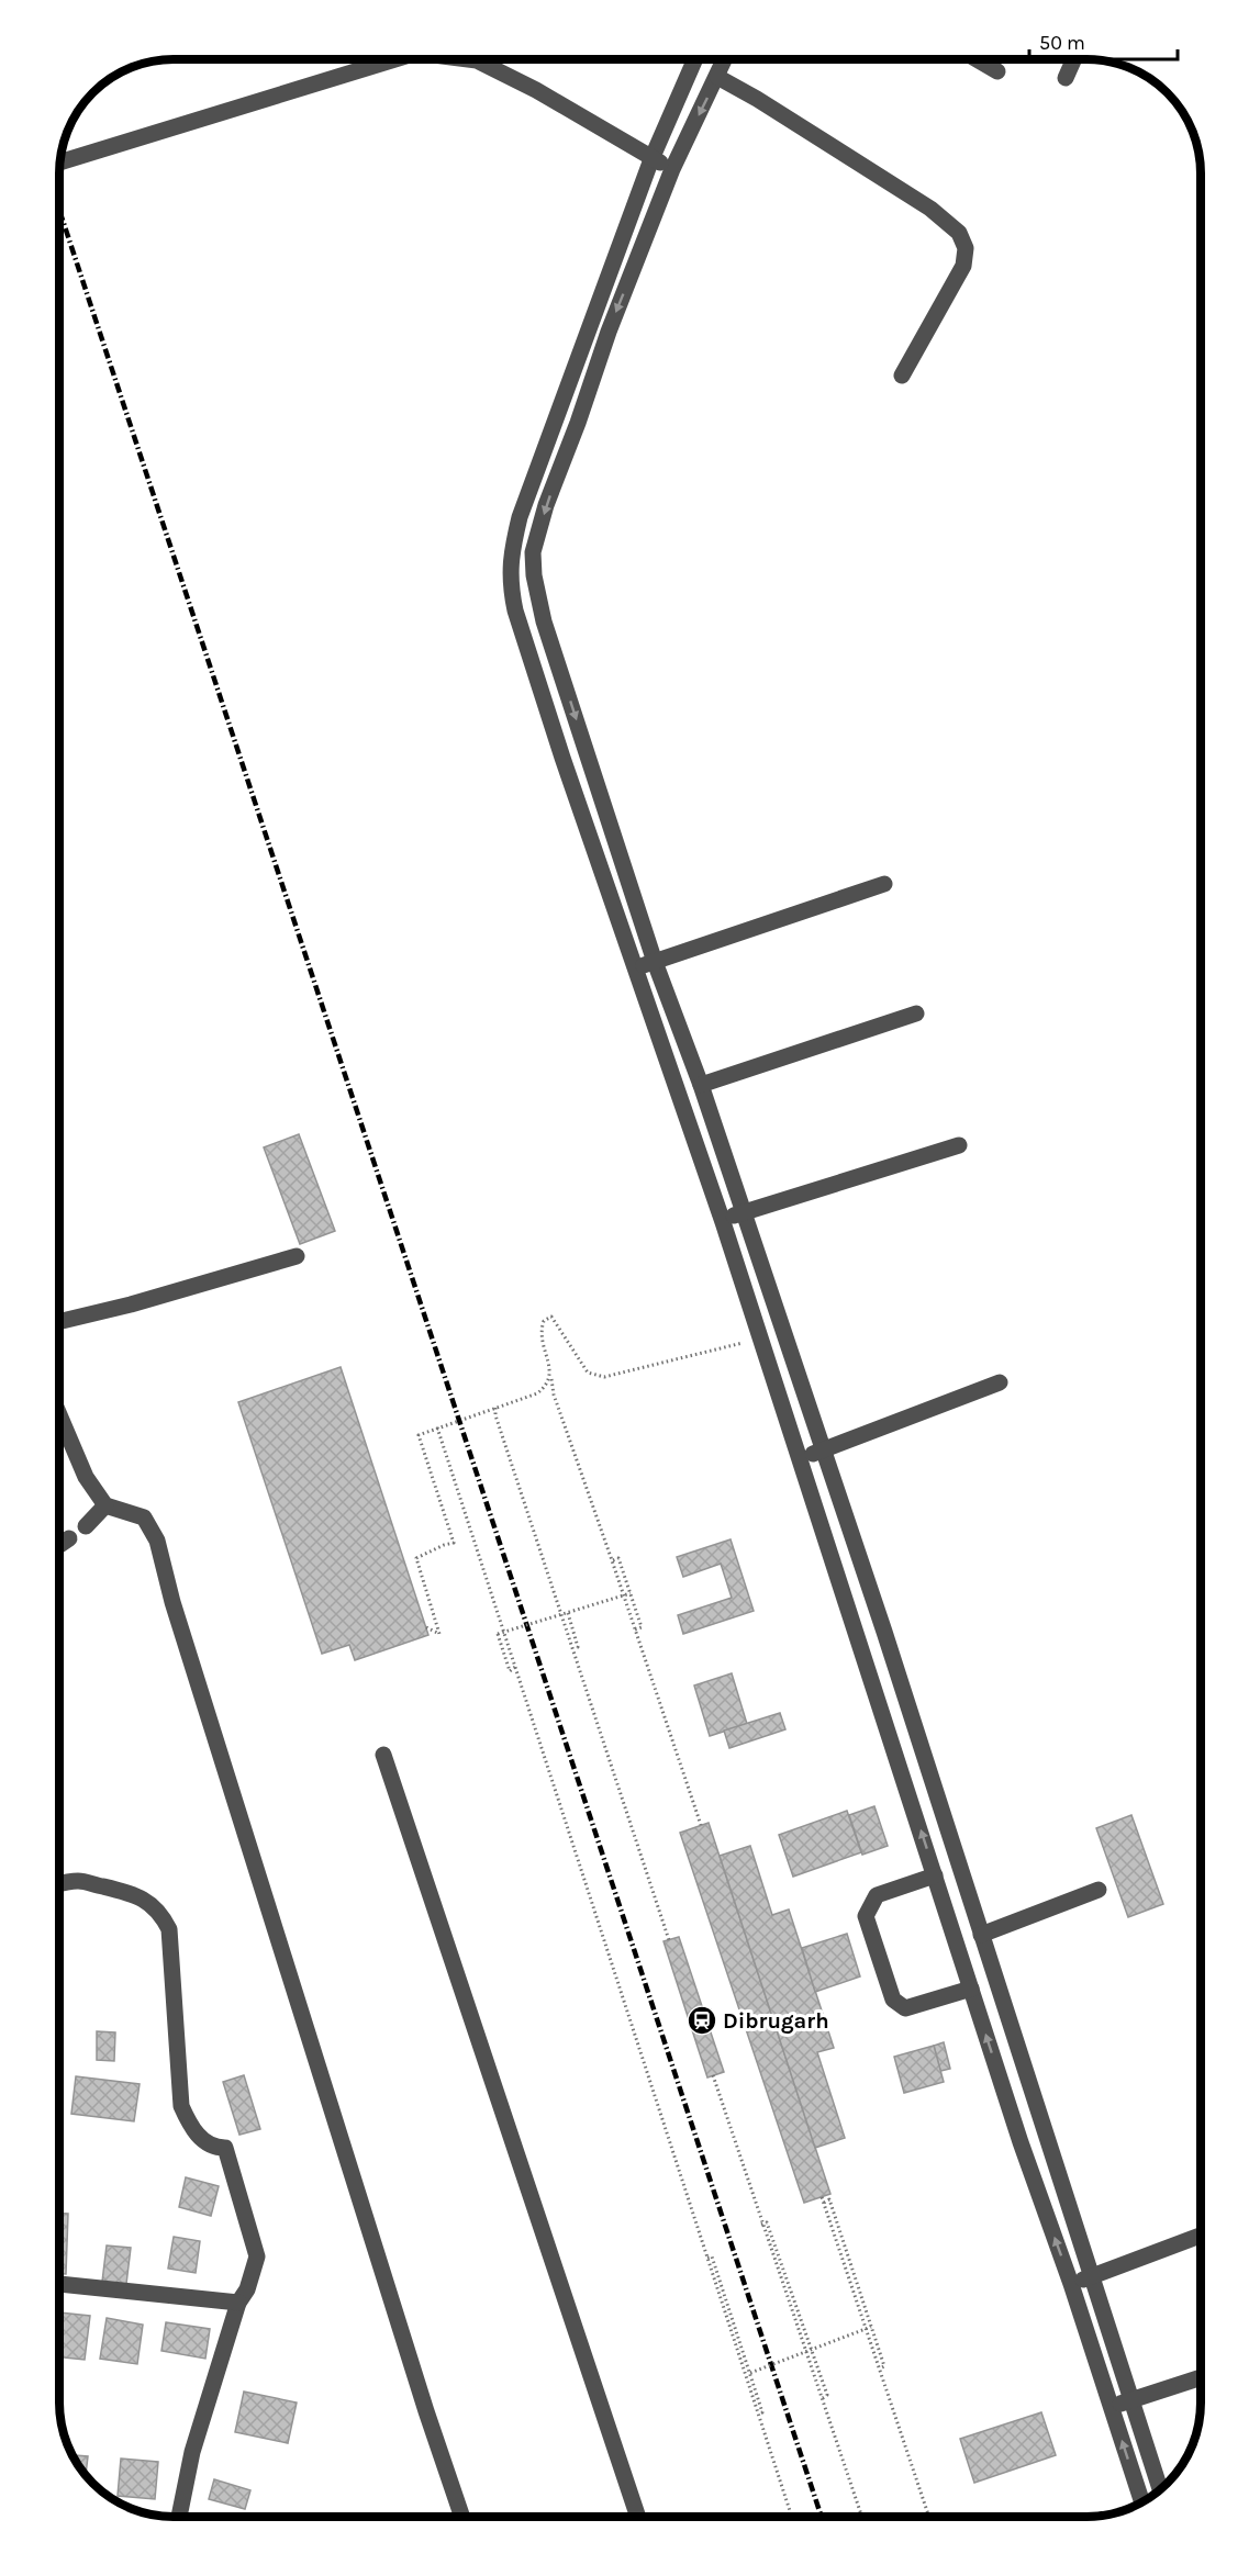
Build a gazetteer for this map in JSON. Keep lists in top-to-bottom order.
{
  "places": {
    "station": ["Dibrugarh"]
  },
  "scale_bar": "50 m"
}
